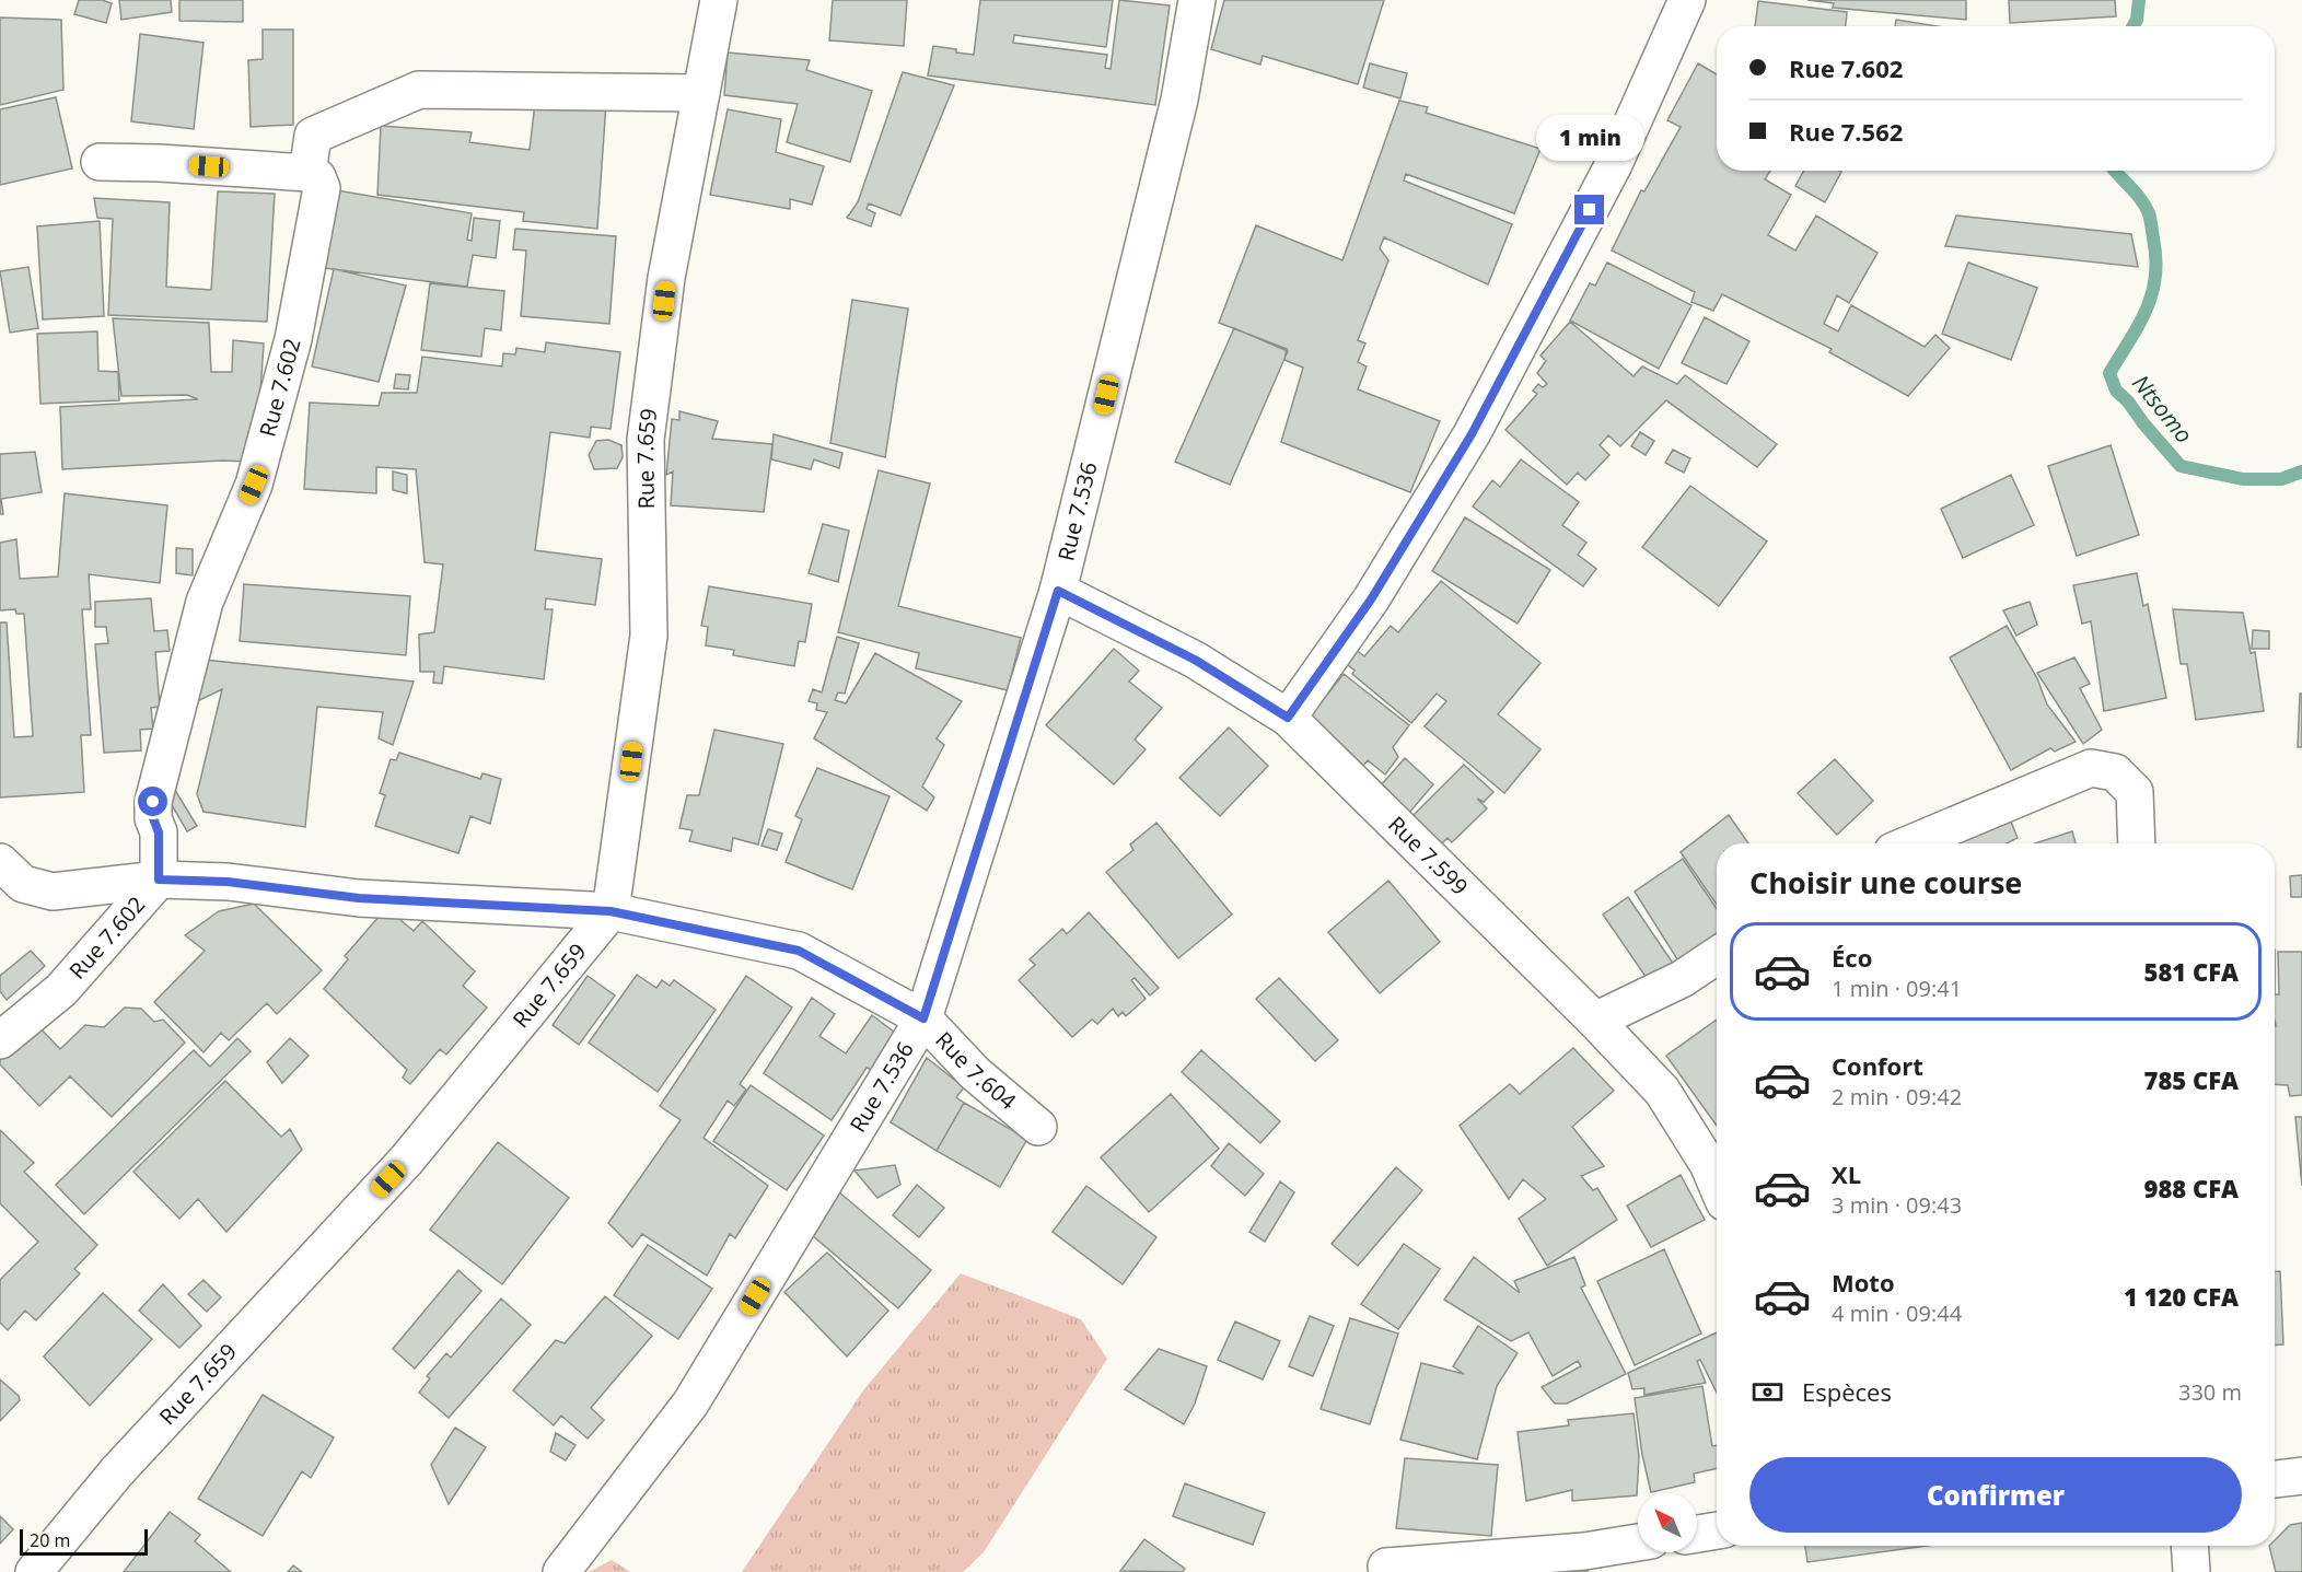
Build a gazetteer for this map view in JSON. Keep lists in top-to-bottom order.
{
  "streets": {
    "street": [
      "Rue 7.602",
      "Rue 7.659",
      "Rue 7.536",
      "Rue 7.599",
      "Rue 7.604"
    ]
  },
  "crossings": [
    ["Rue 7.602", "Rue 7.604"],
    ["Rue 7.659", "Rue 7.604"],
    ["Rue 7.536", "Rue 7.599"],
    ["Rue 7.536", "Rue 7.604"]
  ],
  "water": ["Ntsomo"],
  "scale_bar": "20 m",
  "north": "top left",
  "page": {
    "banner": ["Rue 7.602", "Rue 7.562"],
    "bubble": "1 min",
    "heading": "Choisir une course",
    "list": [
      {
        "name": "Éco",
        "note": "1 min · 09:41",
        "value": "581 CFA"
      },
      {
        "name": "Confort",
        "note": "2 min · 09:42",
        "value": "785 CFA"
      },
      {
        "name": "XL",
        "note": "3 min · 09:43",
        "value": "988 CFA"
      },
      {
        "name": "Moto",
        "note": "4 min · 09:44",
        "value": "1 120 CFA"
      }
    ],
    "pay": ["Espèces", "330 m"],
    "buttons": "Confirmer",
    "scale": "20 m"
  }
}
